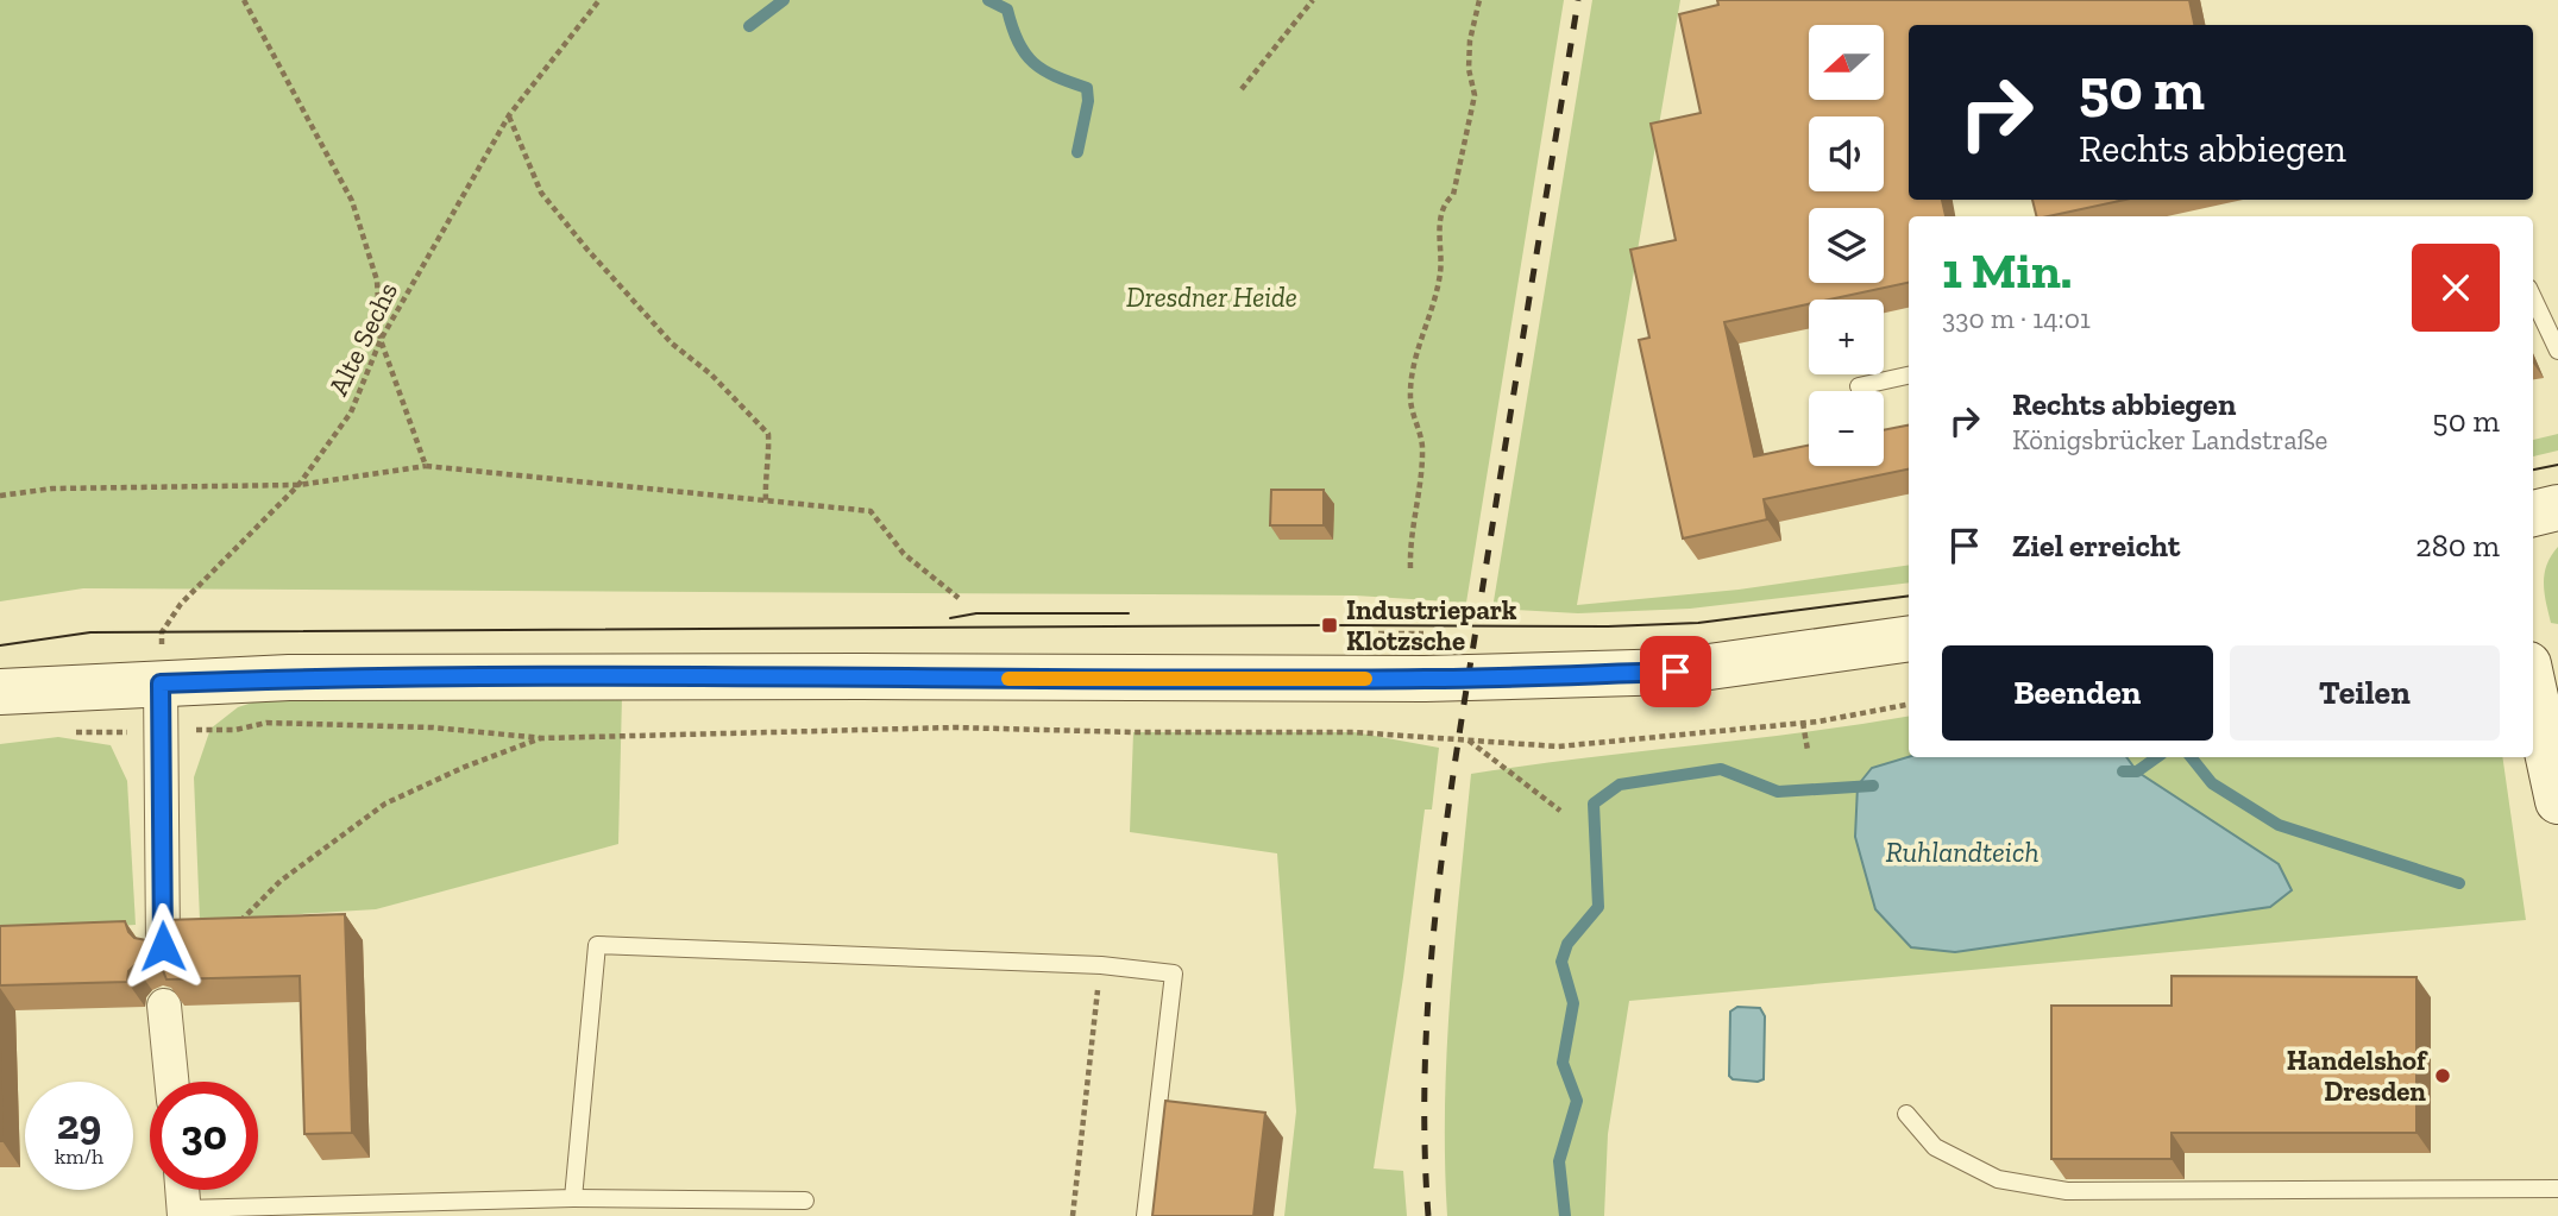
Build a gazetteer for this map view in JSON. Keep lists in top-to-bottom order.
{
  "streets": {
    "path": ["Alte Sechs"]
  },
  "water": ["Ruhlandteich"],
  "parks": ["Dresdner Heide"],
  "places": {
    "transit": ["Industriepark Klotzsche"],
    "other": ["Handelshof Dresden"]
  },
  "north": "left",
  "page": {
    "map_buttons": ["+", "−"],
    "turn": ["50 m", "Rechts abbiegen"],
    "heading": ["1 Min.", "330 m · 14:01"],
    "list": [
      {
        "name": "Rechts abbiegen",
        "note": "Königsbrücker Landstraße",
        "value": "50 m"
      },
      {
        "name": "Ziel erreicht",
        "value": "280 m"
      }
    ],
    "buttons": ["Beenden", "Teilen"],
    "speed": "29 km/h",
    "limit": "30"
  }
}
